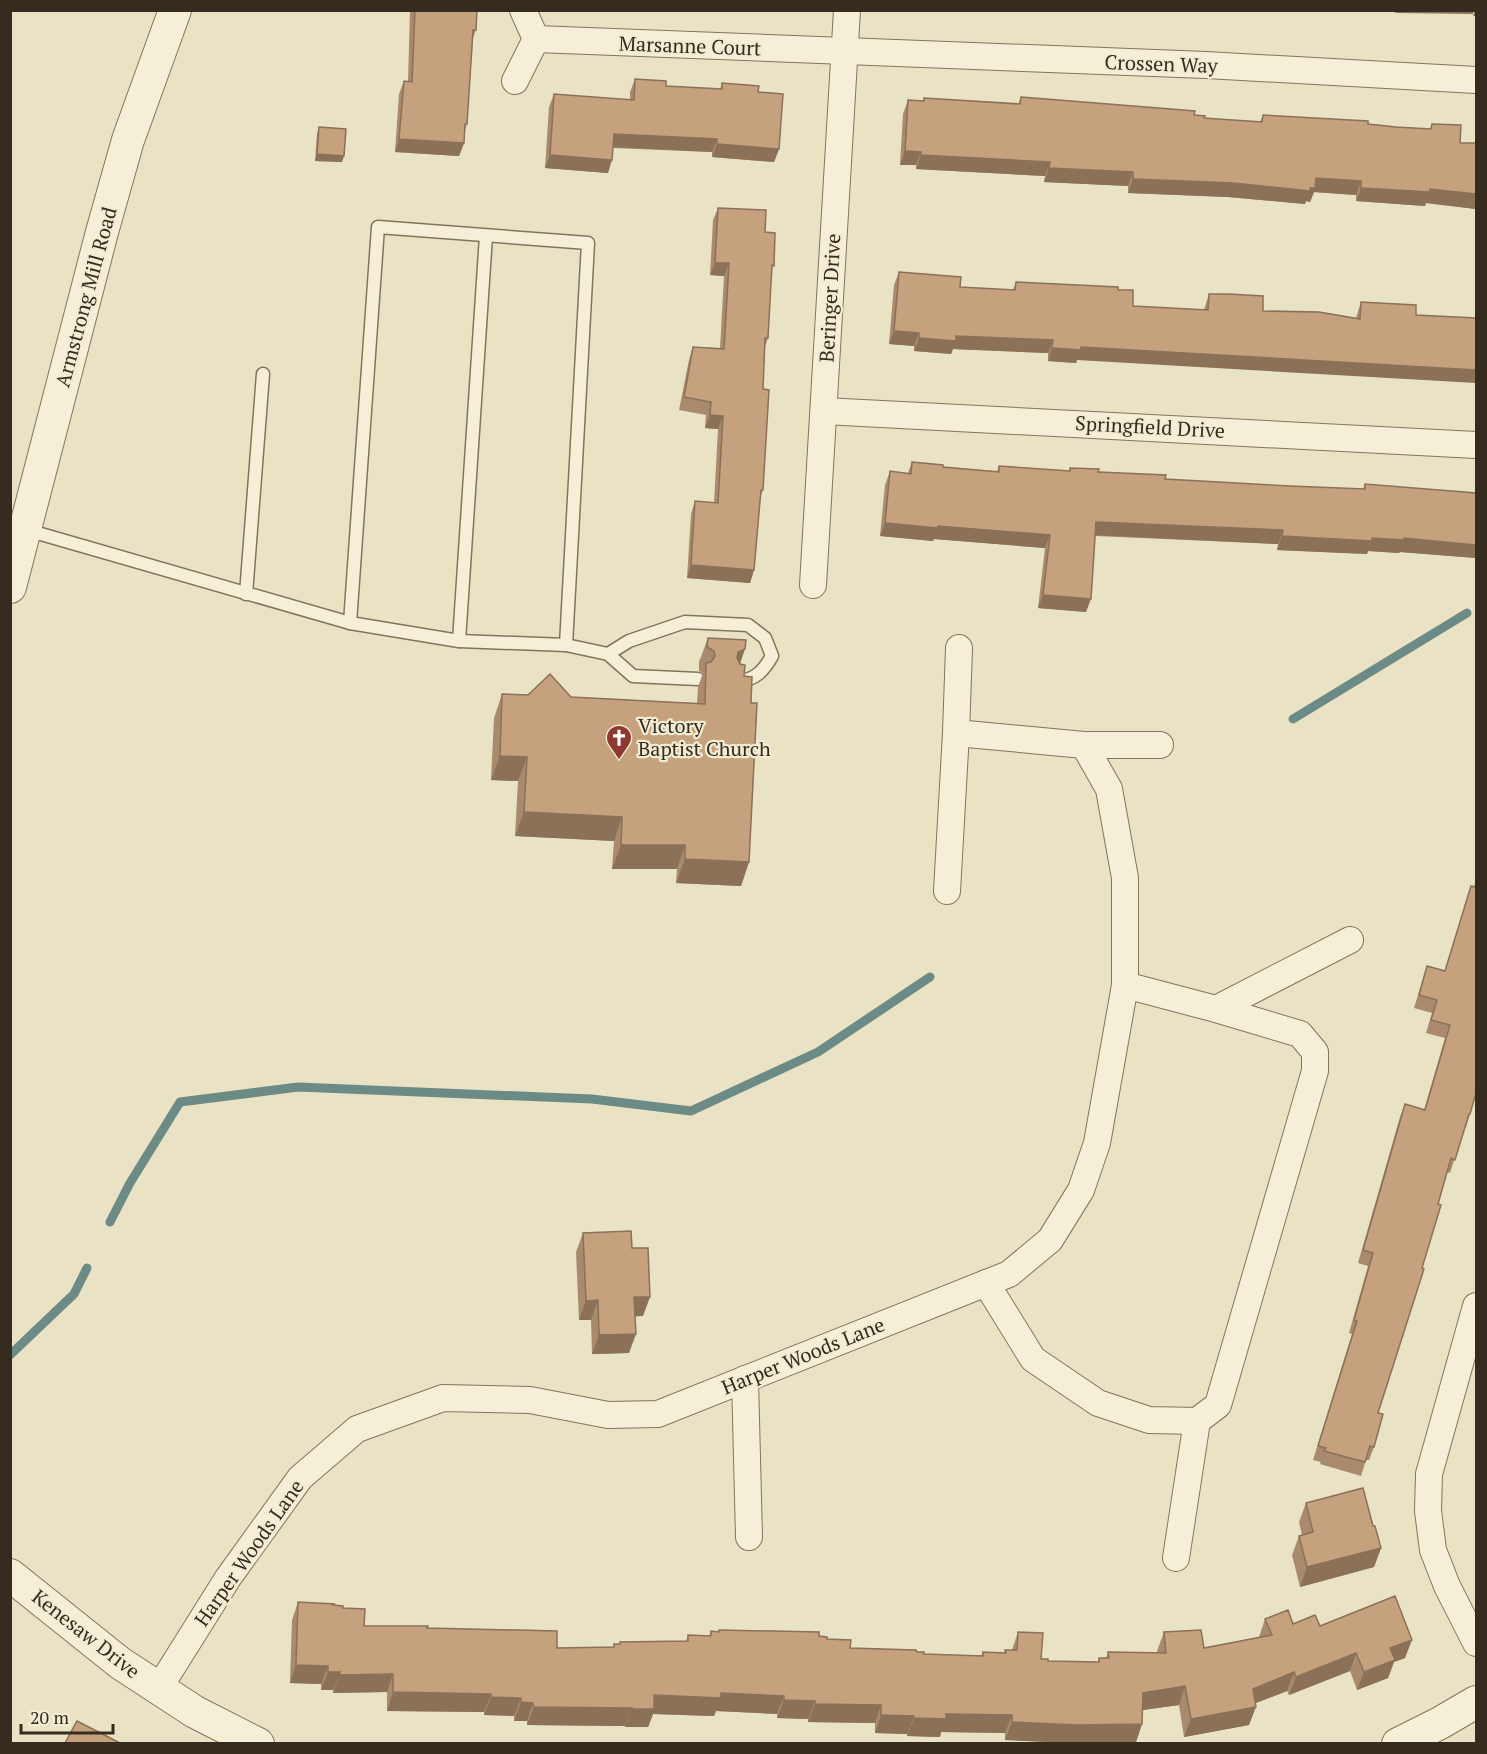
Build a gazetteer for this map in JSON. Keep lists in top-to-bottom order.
{
  "streets": {
    "street": [
      "Marsanne Court",
      "Crossen Way",
      "Armstrong Mill Road",
      "Beringer Drive",
      "Springfield Drive",
      "Harper Woods Lane",
      "Kenesaw Drive"
    ]
  },
  "crossings": [
    ["Marsanne Court", "Crossen Way"],
    ["Marsanne Court", "Beringer Drive"],
    ["Crossen Way", "Beringer Drive"],
    ["Beringer Drive", "Springfield Drive"],
    ["Harper Woods Lane", "Kenesaw Drive"]
  ],
  "places": {
    "church": ["Victory Baptist Church"]
  },
  "scale_bar": "20 m"
}
